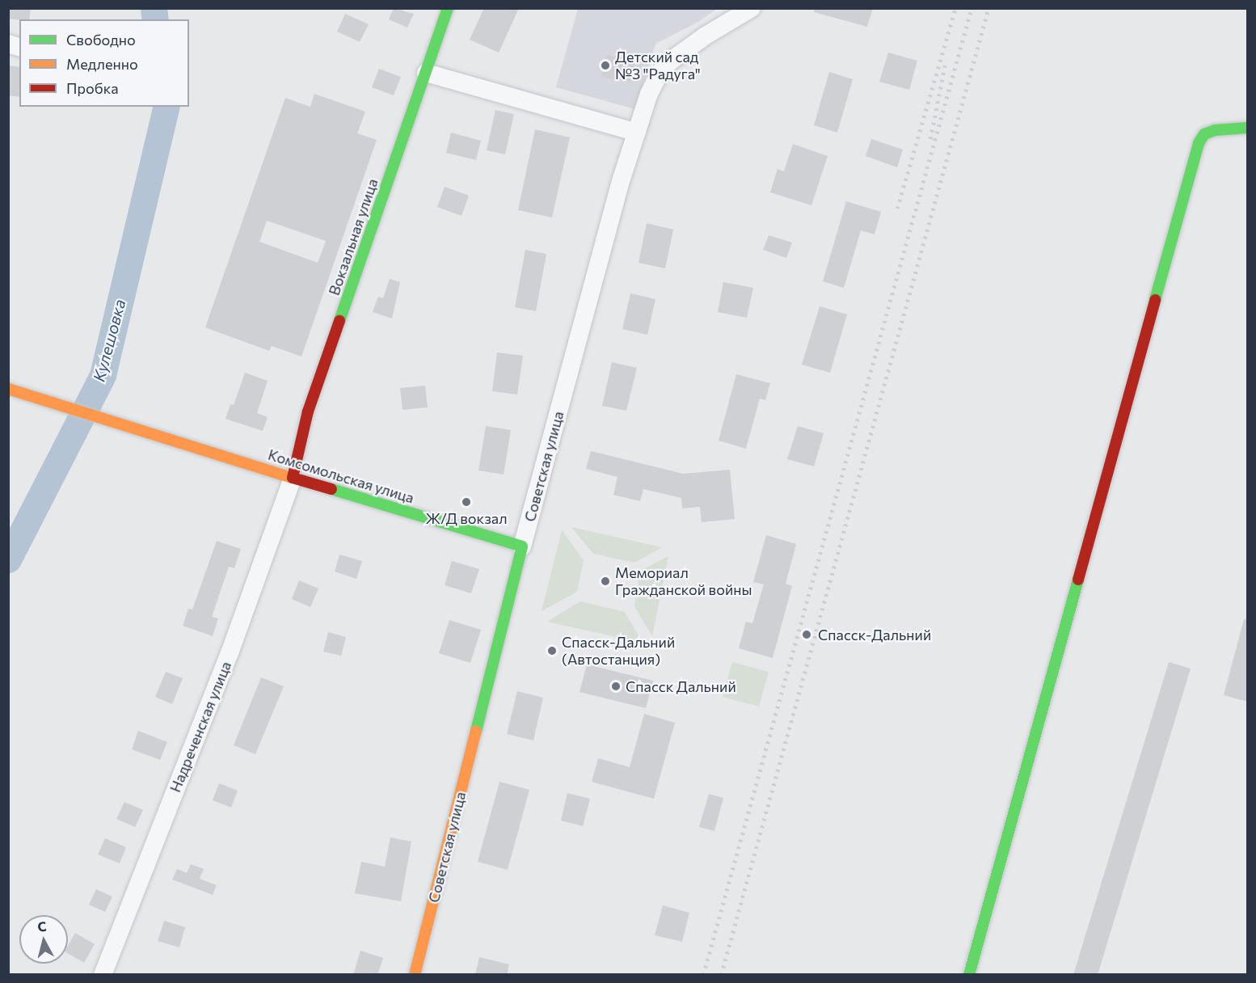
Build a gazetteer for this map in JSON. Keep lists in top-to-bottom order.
{
  "streets": {
    "main road": ["Вокзальная улица", "Советская улица", "Комсомольская улица"],
    "street": ["Надреченская улица"]
  },
  "crossings": [
    ["Вокзальная улица", "Комсомольская улица"],
    ["Вокзальная улица", "Надреченская улица"],
    ["Советская улица", "Комсомольская улица"],
    ["Комсомольская улица", "Надреченская улица"]
  ],
  "water": ["Кулешовка"],
  "places": [
    "Детский сад №3 \"Радуга\"",
    "Ж/Д вокзал",
    "Мемориал Гражданской войны",
    "Спасск-Дальний",
    "Спасск-Дальний (Автостанция)",
    "Спасск Дальний"
  ],
  "legend": ["Свободно", "Медленно", "Пробка"],
  "north": "top"
}
